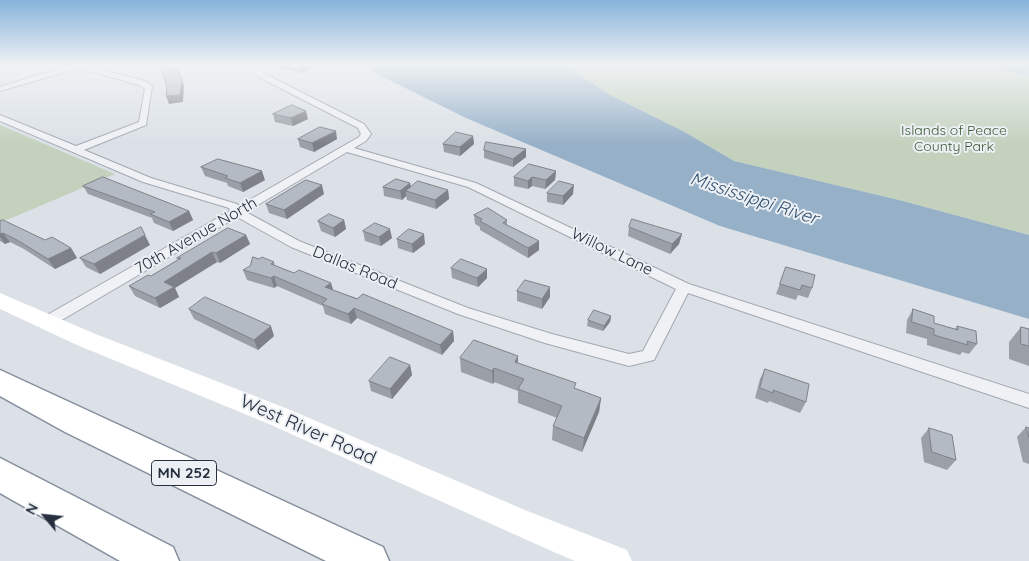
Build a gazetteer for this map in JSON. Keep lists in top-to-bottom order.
{
  "streets": {
    "highway": ["MN 252"],
    "street": [
      "70th Avenue North",
      "Willow Lane",
      "Dallas Road",
      "West River Road"
    ]
  },
  "crossings": [
    ["70th Avenue North", "Willow Lane"],
    ["70th Avenue North", "Dallas Road"],
    ["70th Avenue North", "West River Road"],
    ["Willow Lane", "Dallas Road"]
  ],
  "water": ["Mississippi River"],
  "parks": ["Islands of Peace County Park"],
  "north": "top left"
}
